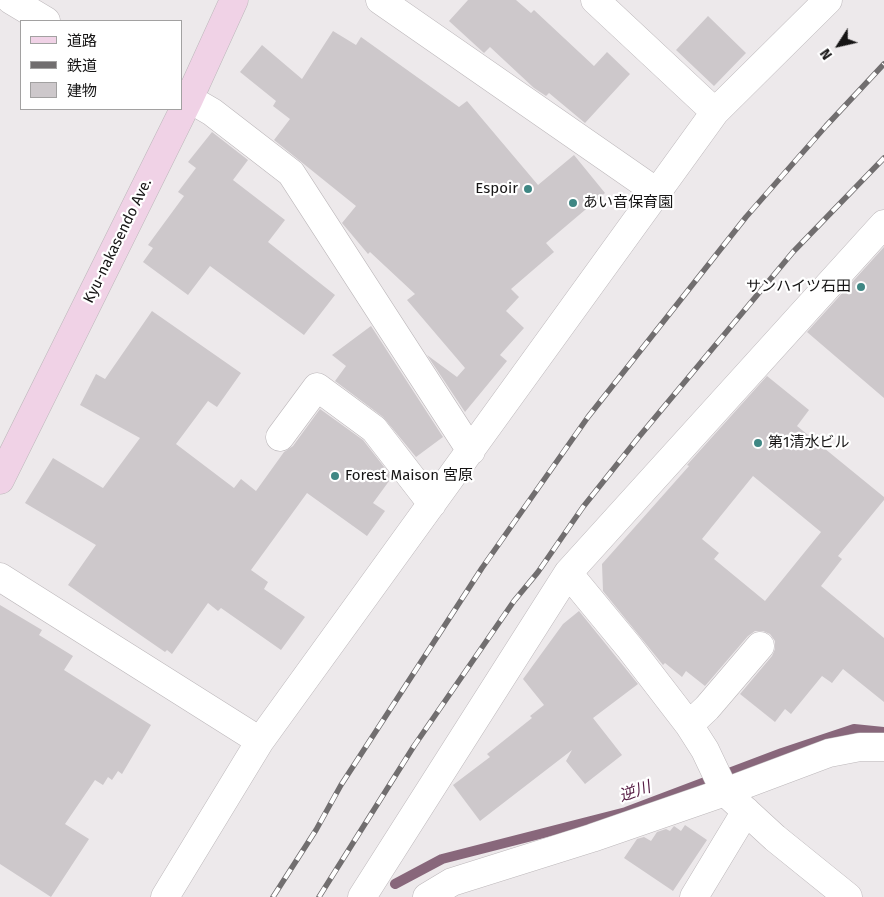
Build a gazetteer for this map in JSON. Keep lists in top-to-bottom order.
{
  "streets": {
    "main road": ["Kyu-nakasendo Ave."]
  },
  "water": ["逆川"],
  "places": [
    "Espoir",
    "あい音保育園",
    "サンハイツ石田",
    "第1清水ビル",
    "Forest Maison 宮原"
  ],
  "legend": ["道路", "鉄道", "建物"],
  "north": "bottom left"
}
